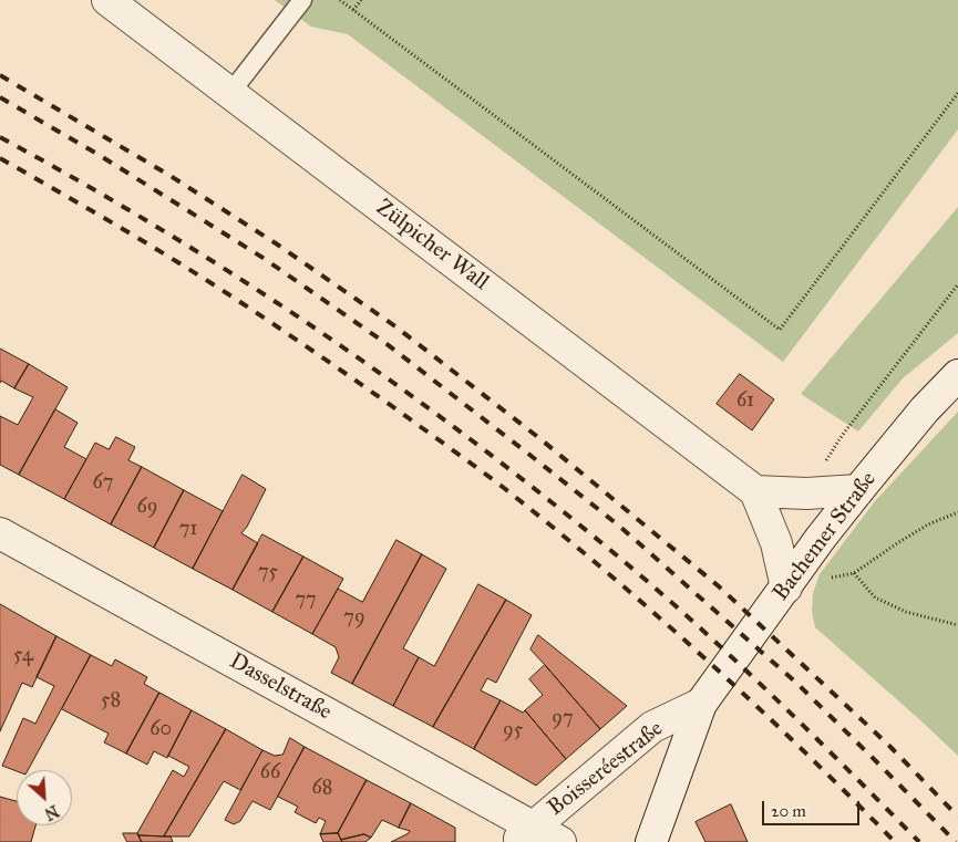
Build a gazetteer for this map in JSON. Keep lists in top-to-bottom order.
{
  "streets": {
    "street": [
      "Zülpicher Wall",
      "Bachemer Straße",
      "Dasselstraße",
      "Boisseréestraße"
    ]
  },
  "crossings": [
    ["Bachemer Straße", "Boisseréestraße"],
    ["Dasselstraße", "Boisseréestraße"]
  ],
  "house_numbers": [
    "61",
    "67",
    "69",
    "71",
    "75",
    "77",
    "79",
    "54",
    "58",
    "97",
    "60",
    "95",
    "66",
    "68"
  ],
  "scale_bar": "20 m",
  "north": "bottom right"
}
